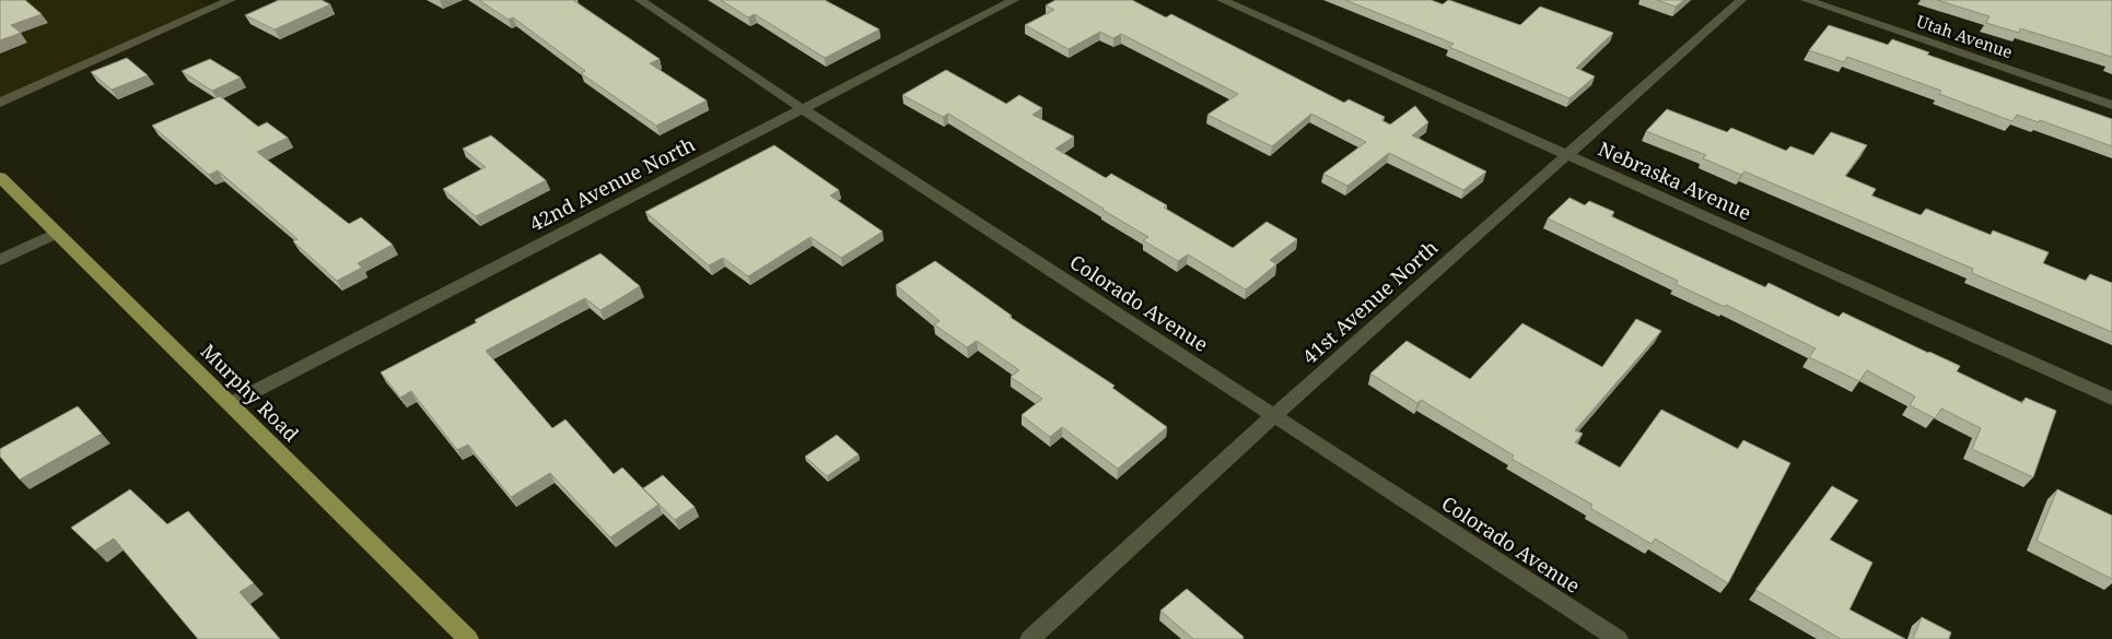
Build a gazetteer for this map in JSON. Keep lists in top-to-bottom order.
{
  "streets": {
    "main road": ["Murphy Road"],
    "street": [
      "Utah Avenue",
      "Nebraska Avenue",
      "42nd Avenue North",
      "41st Avenue North",
      "Colorado Avenue"
    ]
  },
  "crossings": [
    ["Nebraska Avenue", "41st Avenue North"],
    ["42nd Avenue North", "Colorado Avenue"],
    ["42nd Avenue North", "Murphy Road"],
    ["41st Avenue North", "Colorado Avenue"]
  ]
}
